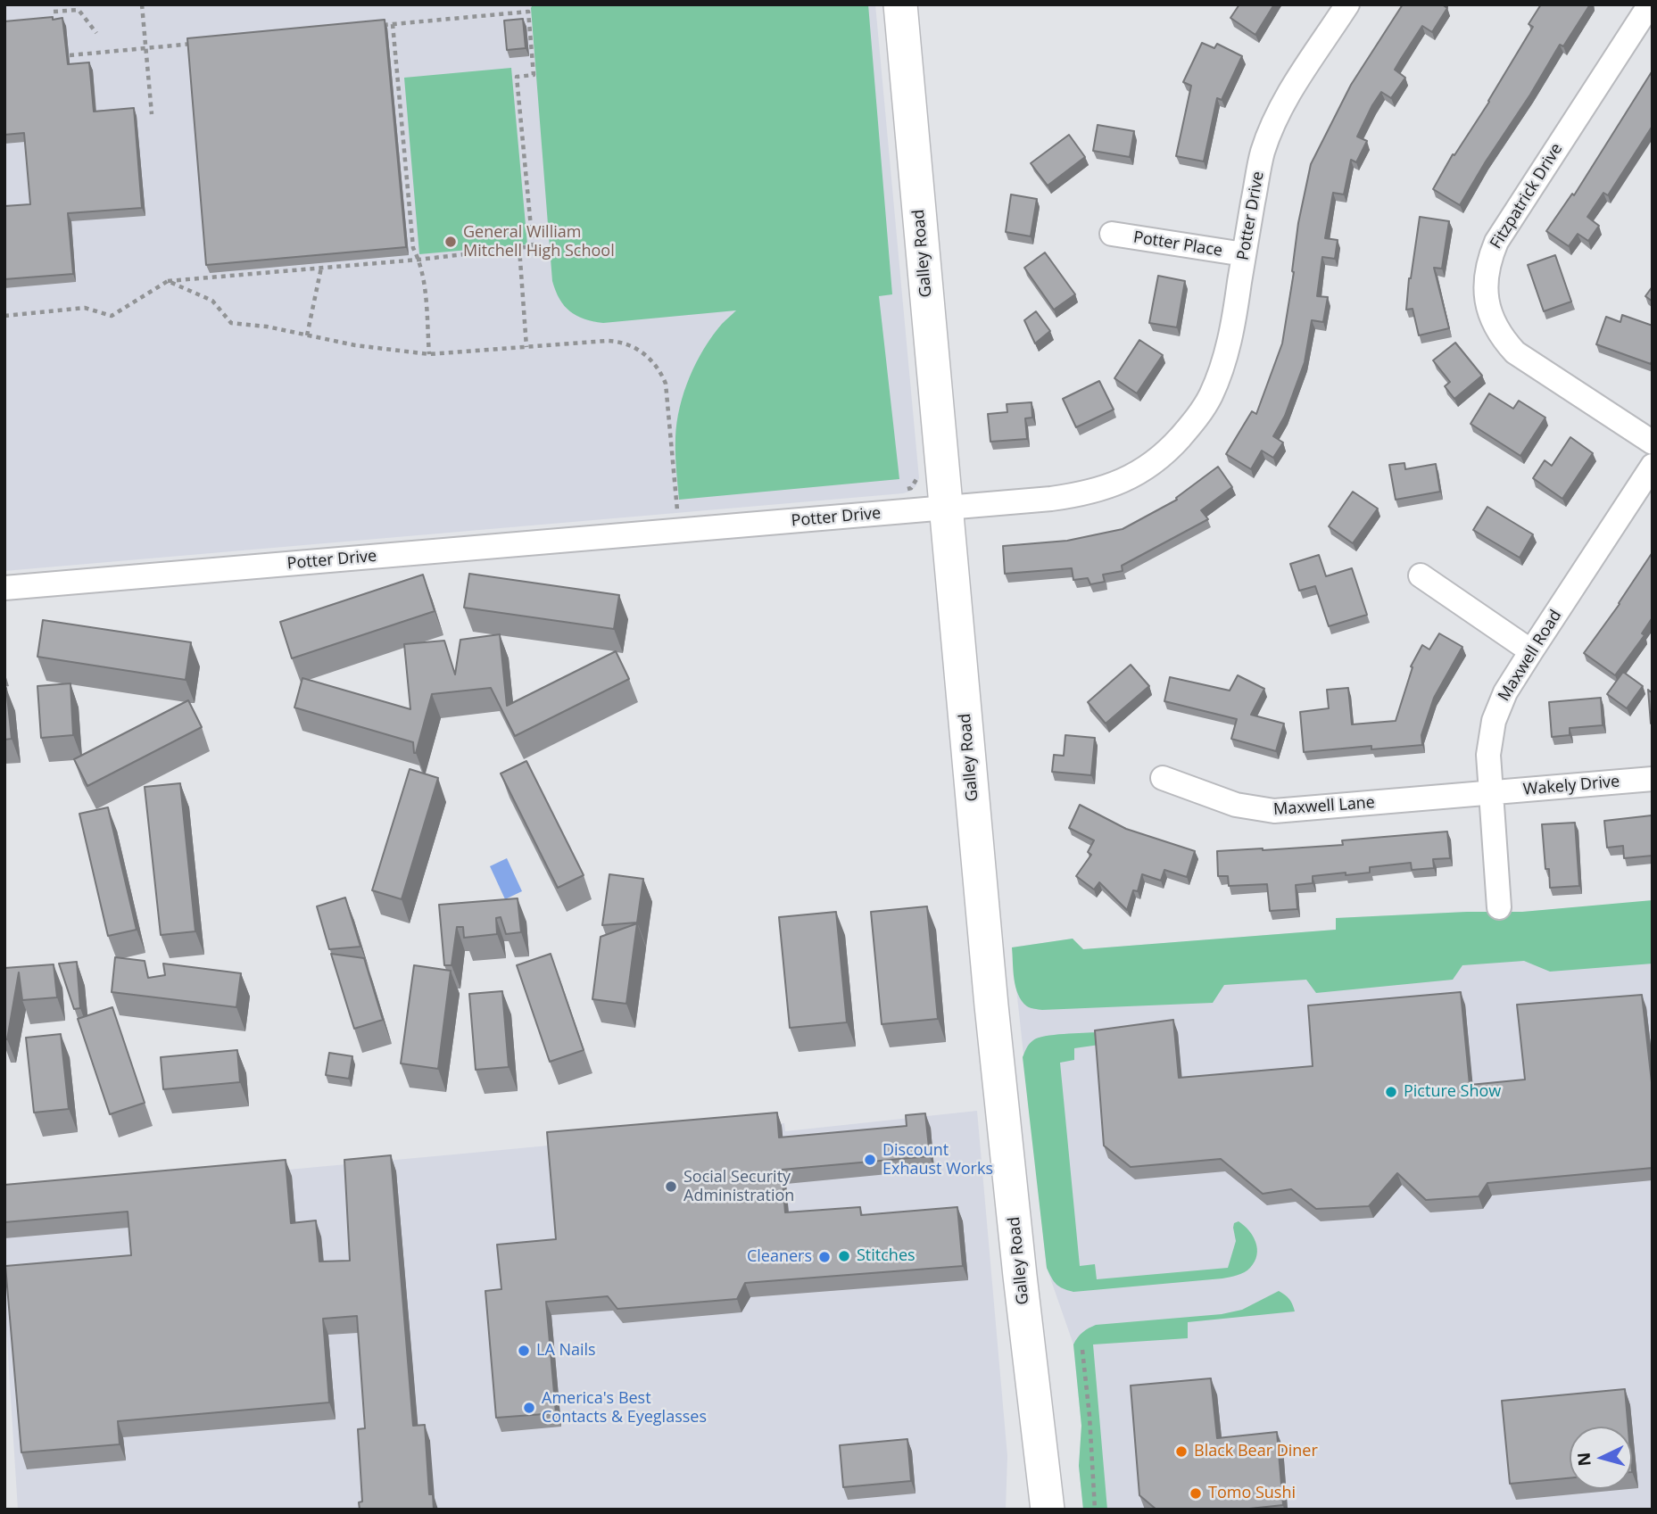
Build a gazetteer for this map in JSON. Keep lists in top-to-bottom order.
{
  "streets": {
    "main road": ["Galley Road"],
    "street": [
      "Fitzpatrick Drive",
      "Potter Drive",
      "Potter Place",
      "Maxwell Road",
      "Wakely Drive",
      "Maxwell Lane"
    ]
  },
  "crossings": [
    ["Potter Drive", "Potter Place"],
    ["Potter Drive", "Galley Road"],
    ["Maxwell Road", "Wakely Drive"],
    ["Maxwell Road", "Maxwell Lane"],
    ["Wakely Drive", "Maxwell Lane"]
  ],
  "places": [
    "General William Mitchell High School",
    "Picture Show",
    "Discount Exhaust Works",
    "Social Security Administration",
    "Stitches",
    "Cleaners",
    "LA Nails",
    "America's Best Contacts & Eyeglasses",
    "Black Bear Diner",
    "Tomo Sushi"
  ],
  "north": "left"
}
